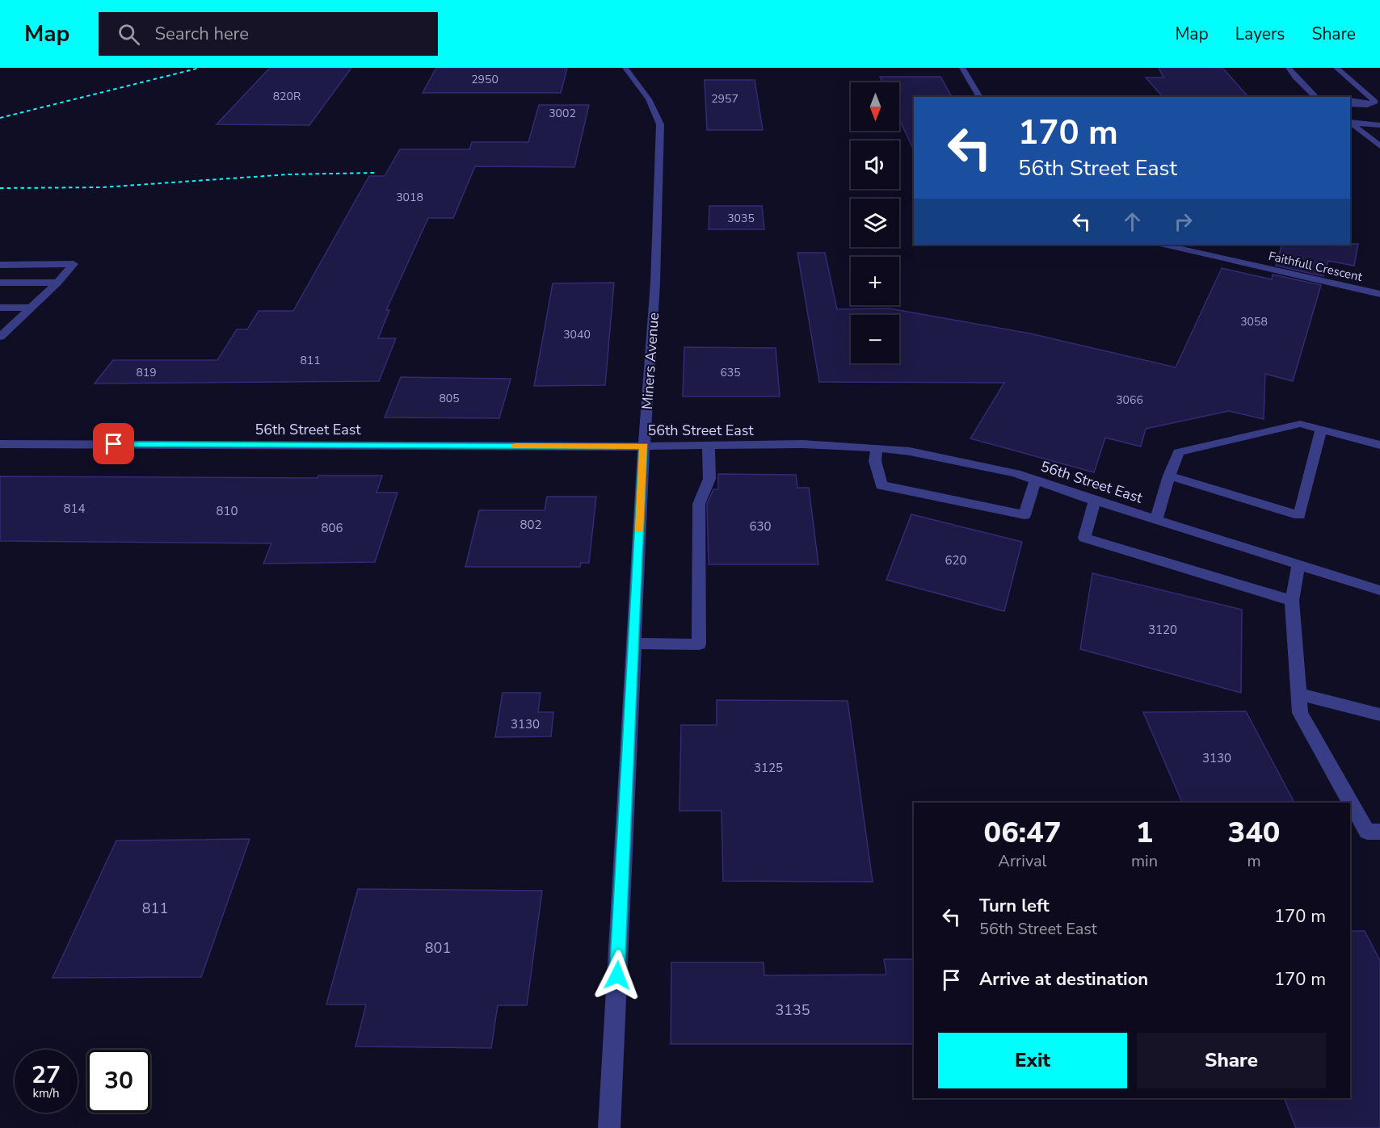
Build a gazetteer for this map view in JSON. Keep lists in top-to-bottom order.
{
  "streets": {
    "street": ["Faithfull Crescent", "Miners Avenue", "56th Street East"]
  },
  "crossings": [
    ["Miners Avenue", "56th Street East"]
  ],
  "house_numbers": [
    "2950",
    "820R",
    "2957",
    "3002",
    "3018",
    "3035",
    "3058",
    "3040",
    "811",
    "819",
    "635",
    "805",
    "3066",
    "814",
    "810",
    "802",
    "630",
    "806",
    "620",
    "3120",
    "3130",
    "3130",
    "3125",
    "811",
    "801",
    "3135"
  ],
  "north": "bottom",
  "page": {
    "header": "Map",
    "search": "Search here",
    "nav": ["Map", "Layers", "Share"],
    "map_buttons": ["+", "−"],
    "turn": ["170 m", "56th Street East"],
    "eta": [
      "06:47",
      "Arrival",
      "1",
      "min",
      "340",
      "m"
    ],
    "list": [
      {
        "name": "Turn left",
        "note": "56th Street East",
        "value": "170 m"
      },
      {
        "name": "Arrive at destination",
        "value": "170 m"
      }
    ],
    "buttons": ["Exit", "Share"],
    "speed": "27 km/h",
    "limit": "30"
  }
}
